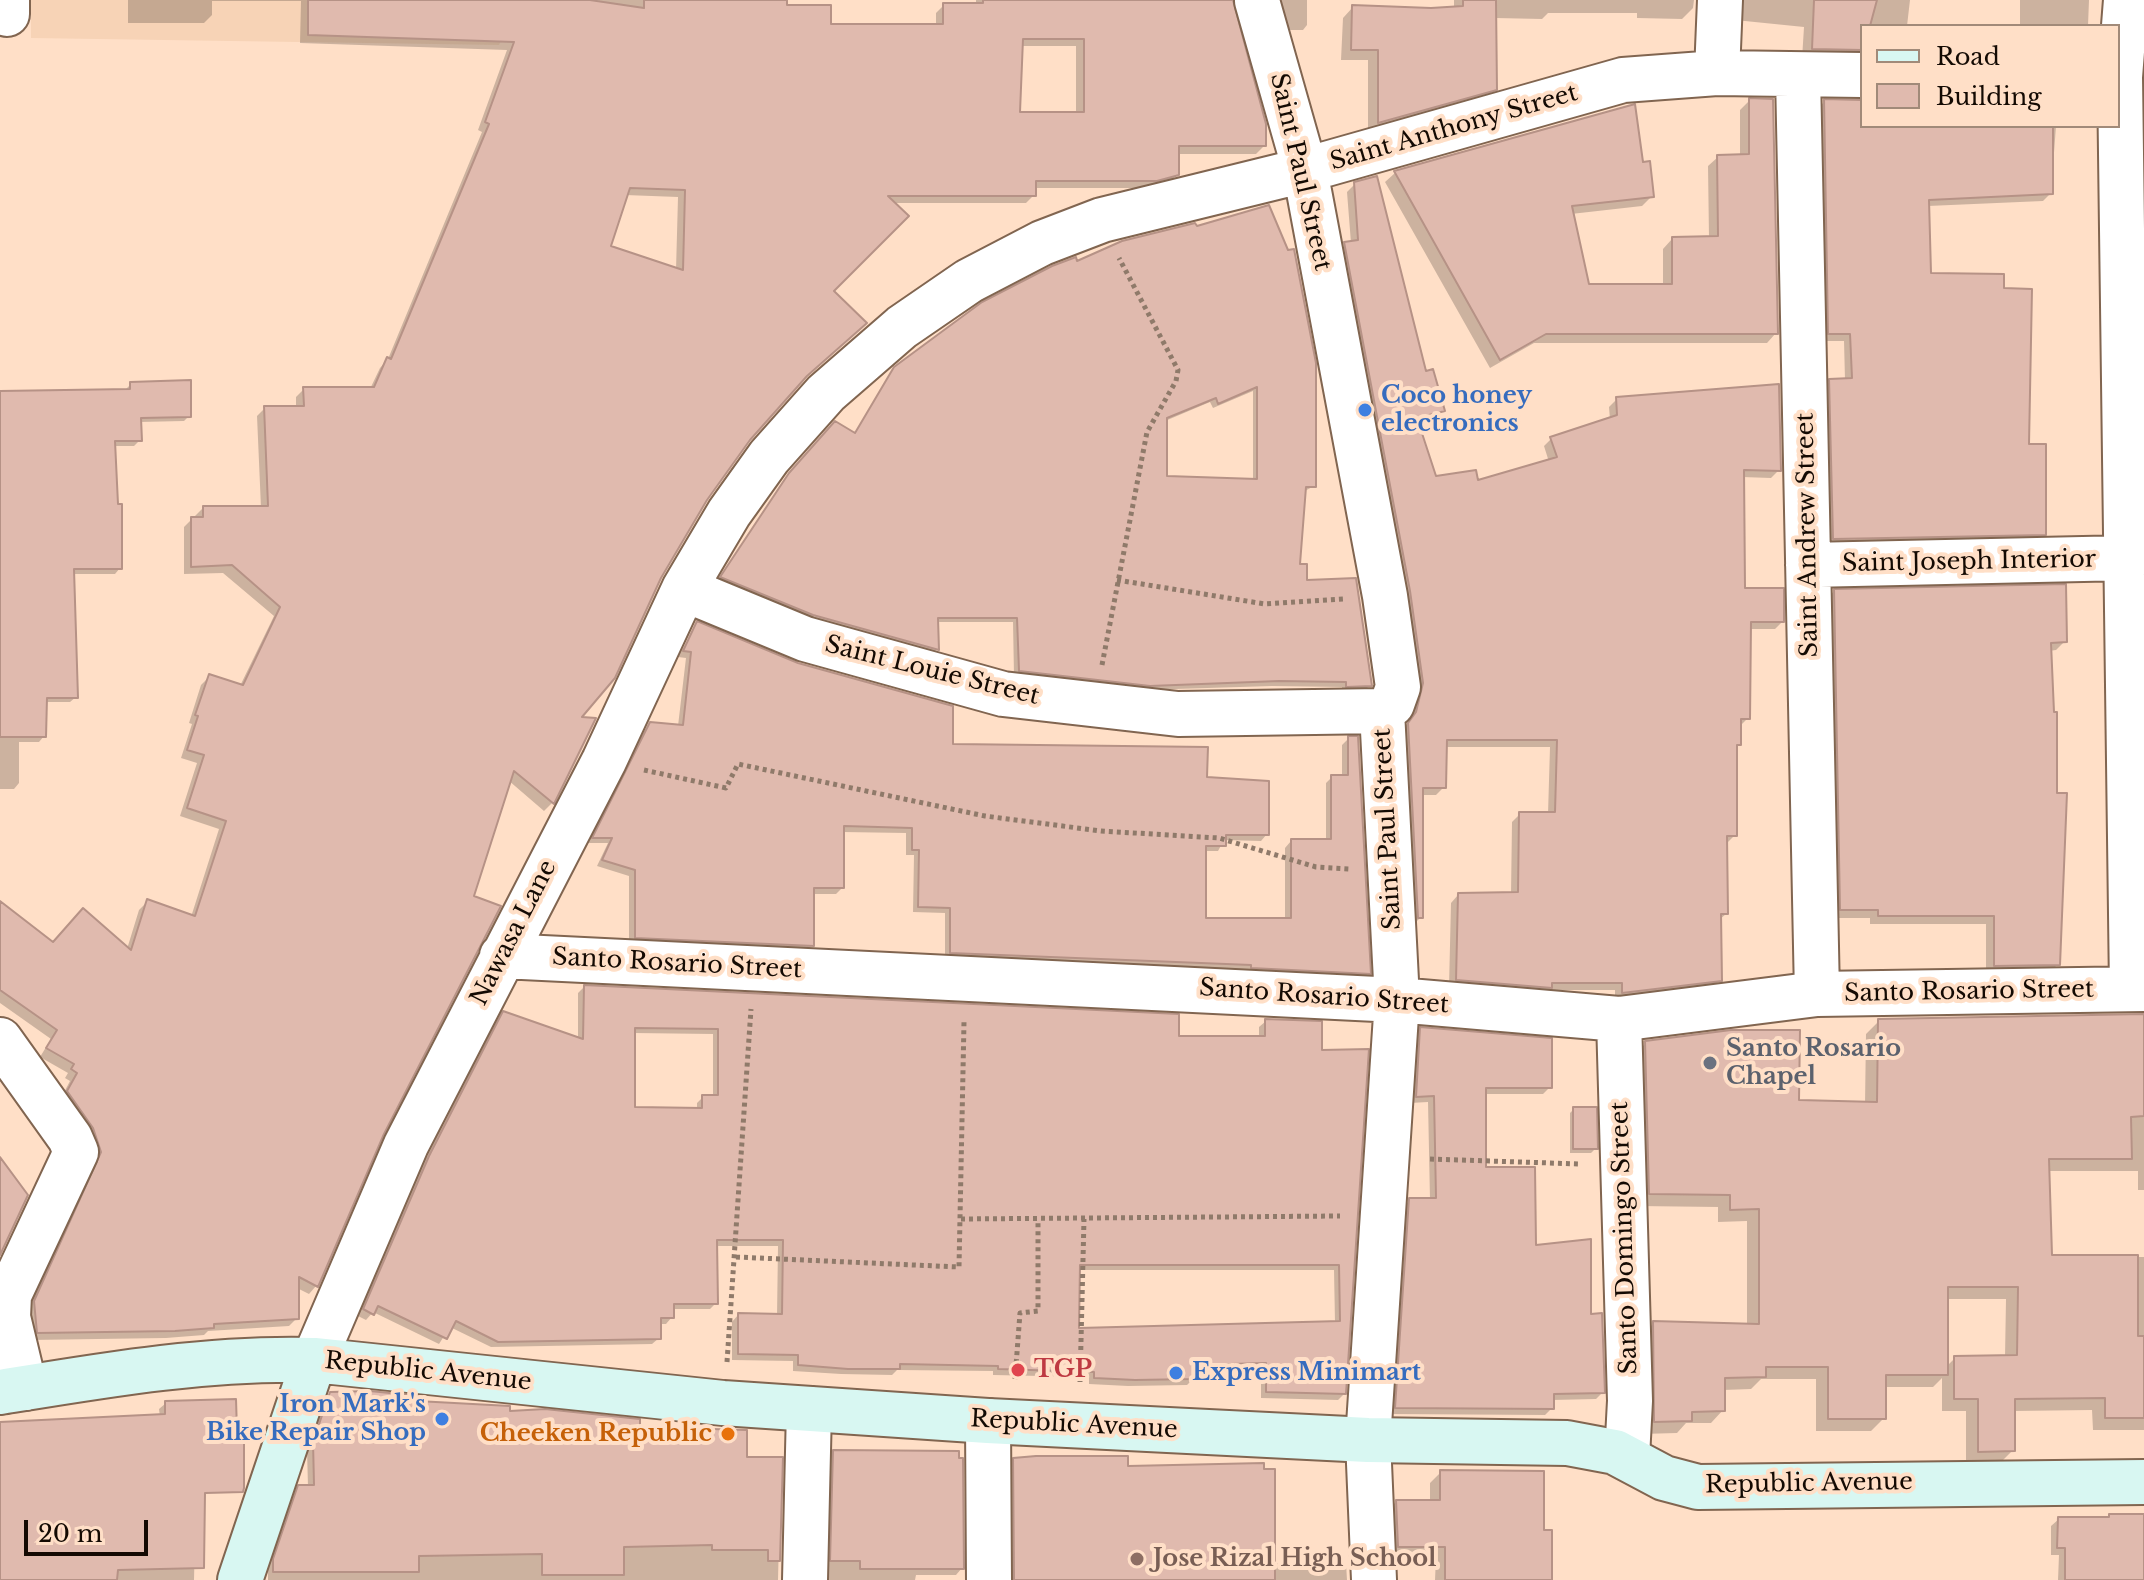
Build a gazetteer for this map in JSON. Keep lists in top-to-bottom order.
{
  "streets": {
    "main road": ["Republic Avenue"],
    "street": [
      "Saint Anthony Street",
      "Saint Paul Street",
      "Saint Andrew Street",
      "Saint Joseph Interior",
      "Saint Louie Street",
      "Nawasa Lane",
      "Santo Rosario Street",
      "Santo Domingo Street"
    ]
  },
  "crossings": [
    ["Saint Anthony Street", "Saint Paul Street"],
    ["Saint Anthony Street", "Saint Andrew Street"],
    ["Saint Anthony Street", "Nawasa Lane"],
    ["Saint Paul Street", "Saint Louie Street"],
    ["Saint Paul Street", "Santo Rosario Street"],
    ["Saint Paul Street", "Republic Avenue"],
    ["Saint Andrew Street", "Saint Joseph Interior"],
    ["Saint Andrew Street", "Santo Rosario Street"],
    ["Saint Louie Street", "Nawasa Lane"],
    ["Nawasa Lane", "Santo Rosario Street"],
    ["Nawasa Lane", "Republic Avenue"],
    ["Santo Rosario Street", "Santo Domingo Street"],
    ["Santo Domingo Street", "Republic Avenue"]
  ],
  "places": [
    "Coco honey electronics",
    "Santo Rosario Chapel",
    "TGP",
    "Express Minimart",
    "Iron Mark's Bike Repair Shop",
    "Cheeken Republic",
    "Jose Rizal High School"
  ],
  "legend": ["Road", "Building"],
  "scale_bar": "20 m"
}
